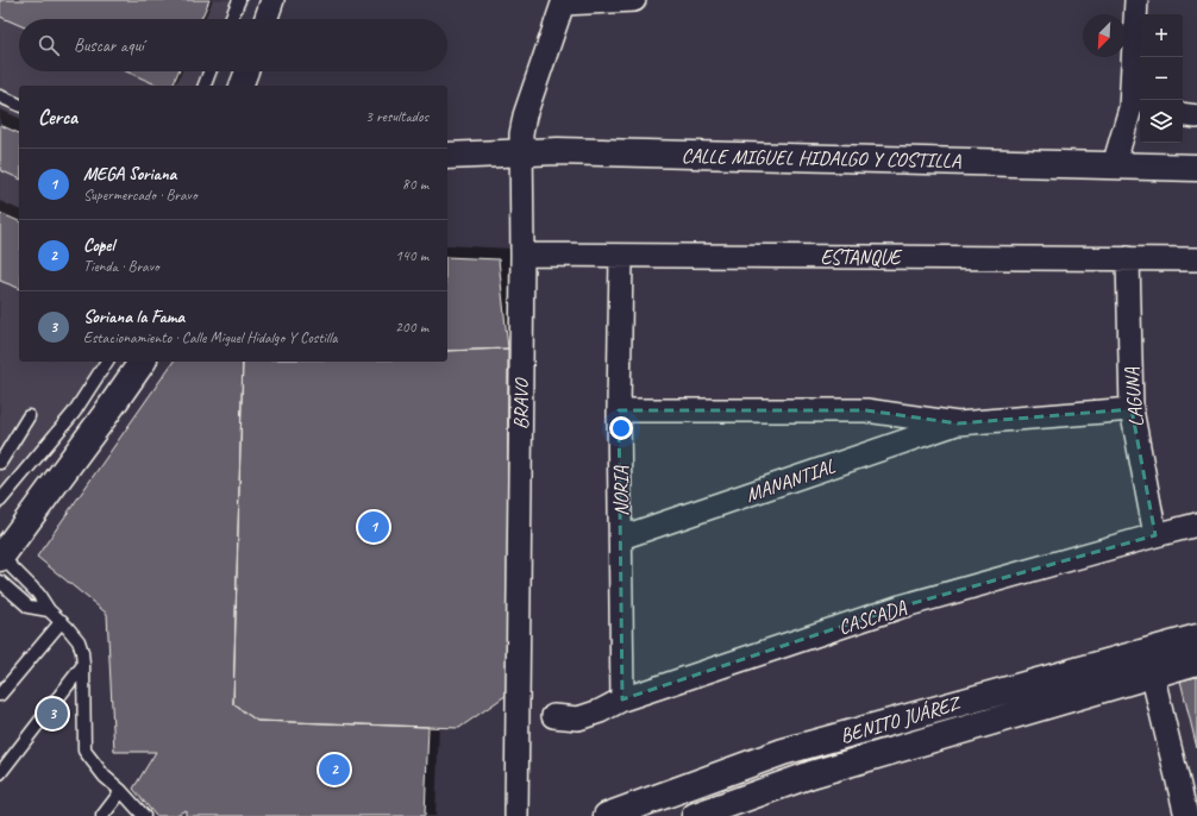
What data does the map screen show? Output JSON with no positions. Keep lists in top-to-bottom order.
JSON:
{
  "streets": {
    "street": [
      "CALLE MIGUEL HIDALGO Y COSTILLA",
      "ESTANQUE",
      "LAGUNA",
      "BRAVO",
      "MANANTIAL",
      "NORIA",
      "CASCADA",
      "BENITO JUÁREZ"
    ]
  },
  "crossings": [
    ["CALLE MIGUEL HIDALGO Y COSTILLA", "BRAVO"],
    ["ESTANQUE", "LAGUNA"],
    ["ESTANQUE", "BRAVO"],
    ["ESTANQUE", "NORIA"],
    ["LAGUNA", "MANANTIAL"],
    ["LAGUNA", "CASCADA"],
    ["MANANTIAL", "NORIA"],
    ["NORIA", "CASCADA"]
  ],
  "north": "bottom left",
  "page": {
    "map_buttons": ["+", "−"],
    "search": "Buscar aquí",
    "heading": ["Cerca", "3 resultados"],
    "list": [
      {
        "mark": "1",
        "name": "MEGA Soriana",
        "note": "Supermercado · Bravo",
        "value": "80 m"
      },
      {
        "mark": "2",
        "name": "Copel",
        "note": "Tienda · Bravo",
        "value": "140 m"
      },
      {
        "mark": "3",
        "name": "Soriana la Fama",
        "note": "Estacionamiento · Calle Miguel Hidalgo Y Costilla",
        "value": "200 m"
      }
    ],
    "pins": ["1", "3", "2"]
  }
}
